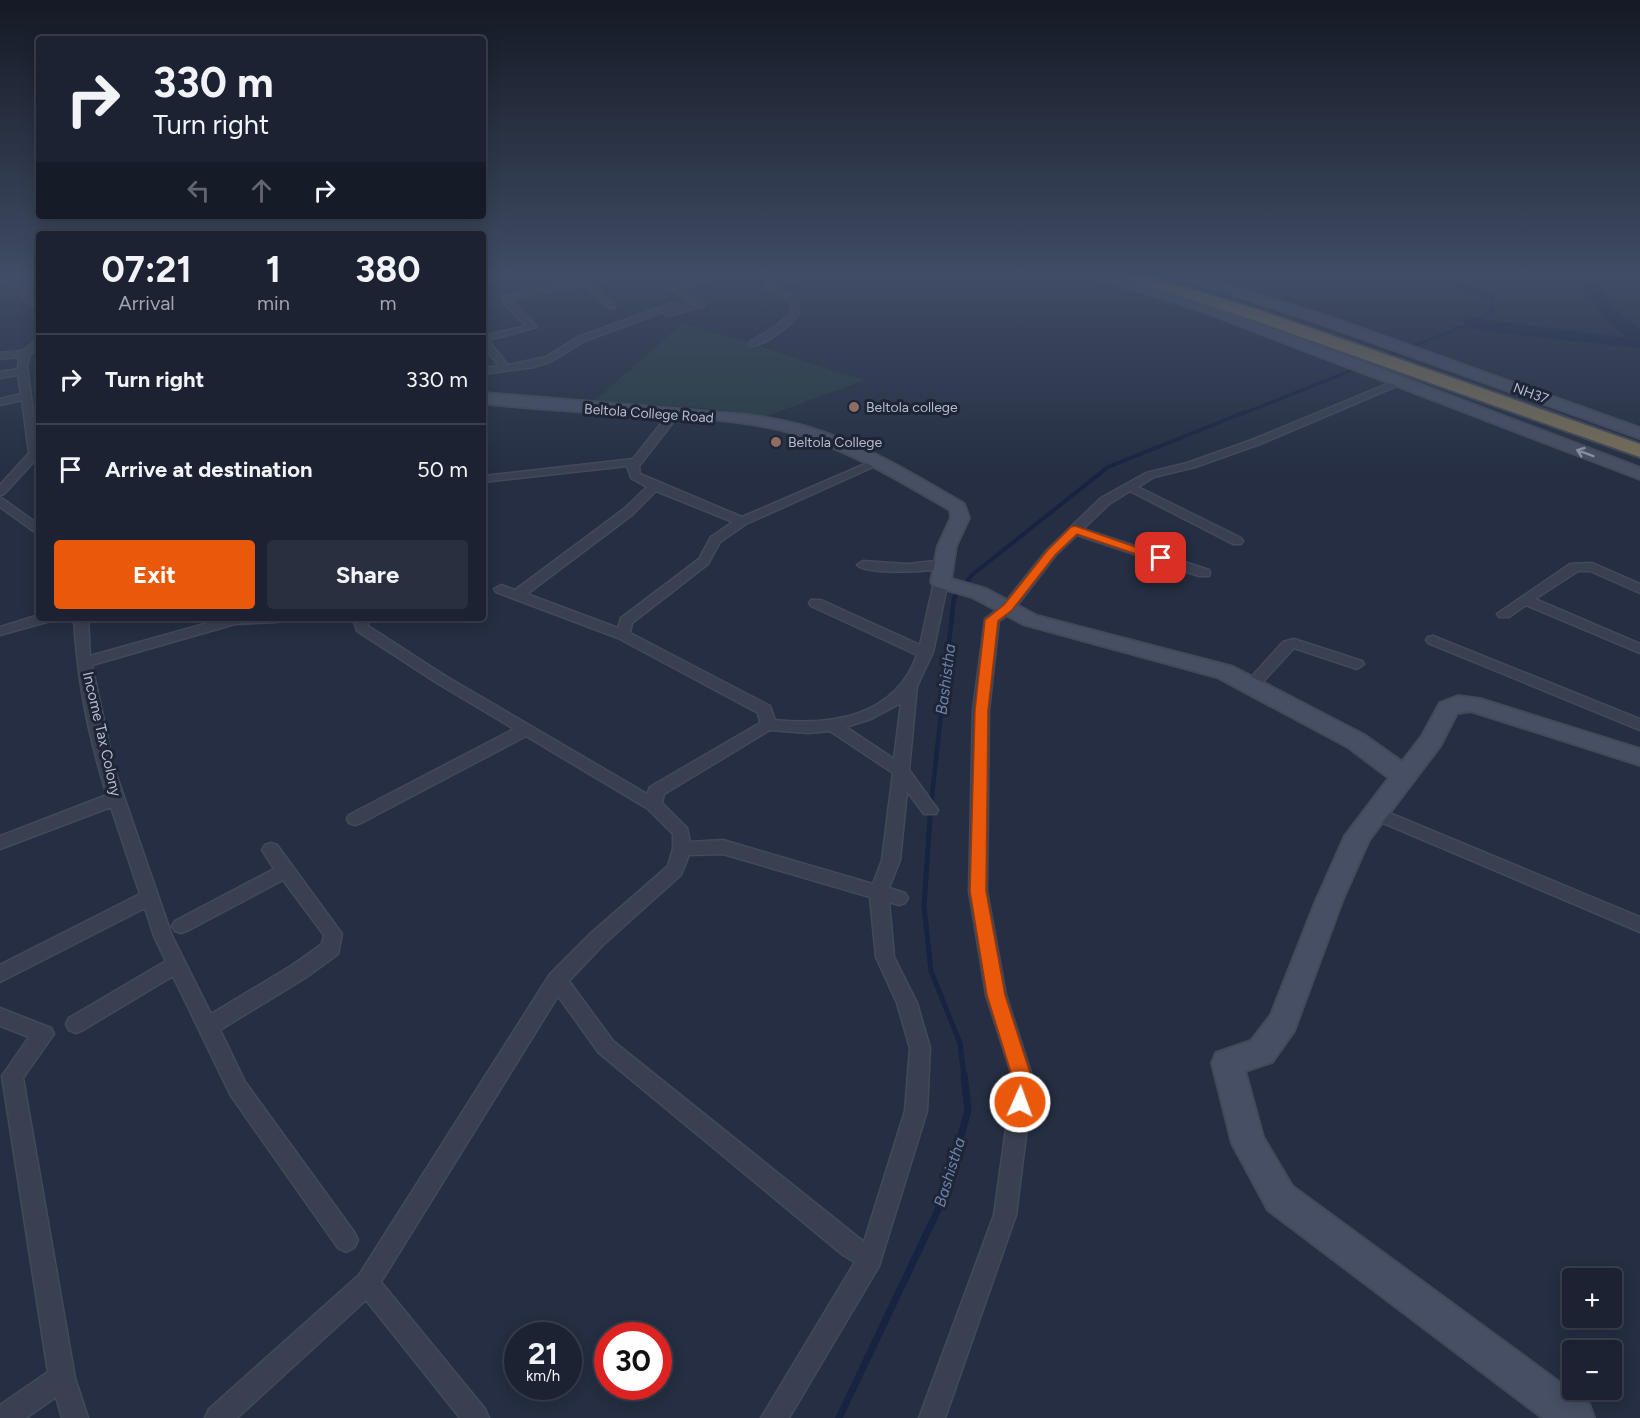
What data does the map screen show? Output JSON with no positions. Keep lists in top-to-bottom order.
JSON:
{
  "streets": {
    "street": ["NH37", "Beltola College Road", "Income Tax Colony"]
  },
  "water": ["Bashistha"],
  "places": ["Beltola college", "Beltola College"],
  "page": {
    "turn": ["330 m", "Turn right"],
    "eta": [
      "07:21",
      "Arrival",
      "1",
      "min",
      "380",
      "m"
    ],
    "list": [
      {
        "name": "Turn right",
        "value": "330 m"
      },
      {
        "name": "Arrive at destination",
        "value": "50 m"
      }
    ],
    "buttons": ["Exit", "Share"],
    "map_buttons": ["+", "−"],
    "speed": "21 km/h",
    "limit": "30"
  }
}
